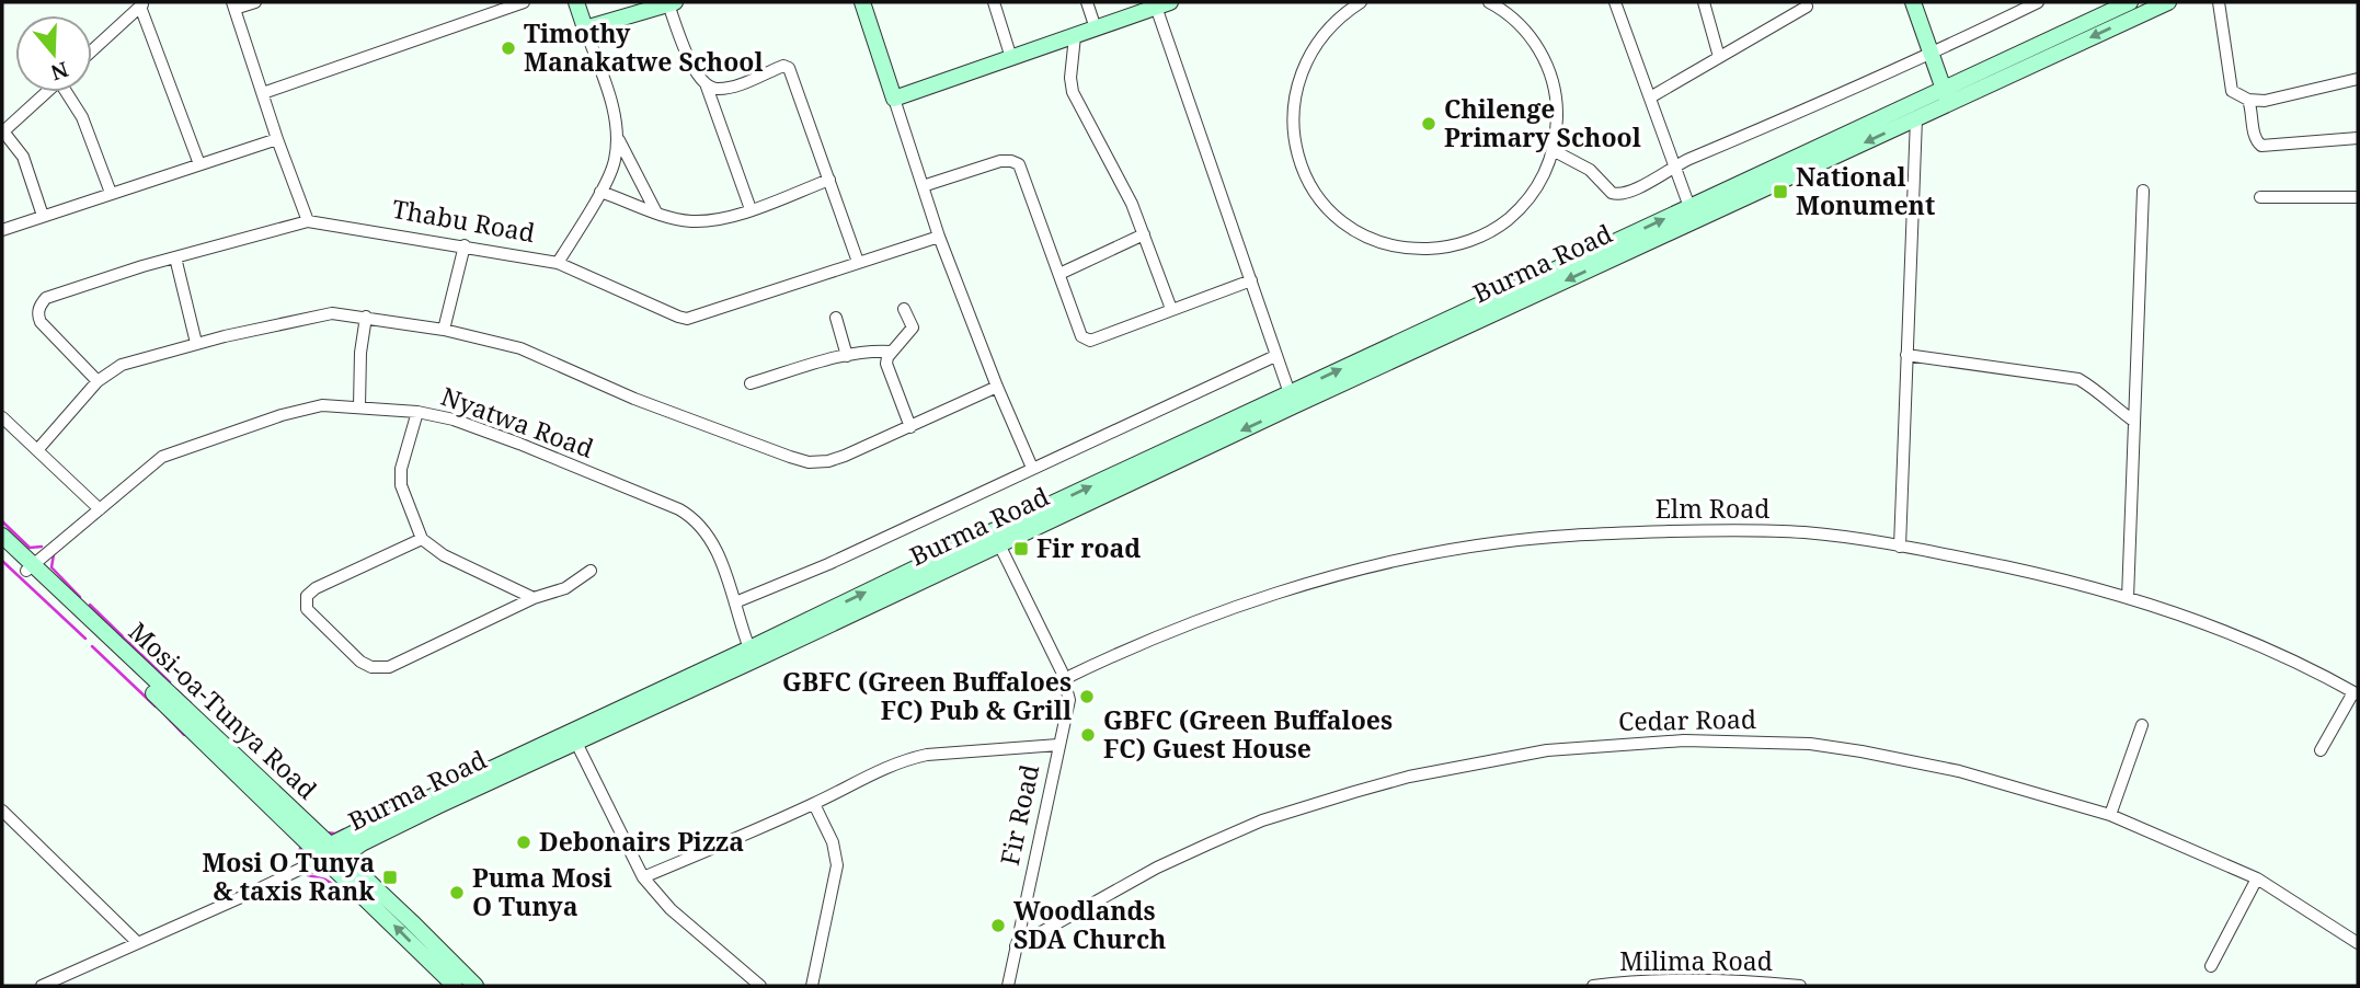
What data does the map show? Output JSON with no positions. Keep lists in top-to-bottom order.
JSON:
{
  "streets": {
    "main road": ["Thabu Road", "Burma Road", "Mosi-oa-Tunya Road"],
    "street": [
      "Nyatwa Road",
      "Elm Road",
      "Cedar Road",
      "Fir Road",
      "Milima Road"
    ]
  },
  "crossings": [
    ["Burma Road", "Nyatwa Road"],
    ["Burma Road", "Mosi-oa-Tunya Road"],
    ["Burma Road", "Fir Road"],
    ["Nyatwa Road", "Mosi-oa-Tunya Road"],
    ["Elm Road", "Fir Road"],
    ["Cedar Road", "Fir Road"]
  ],
  "places": {
    "other": [
      "Timothy Manakatwe School",
      "Chilenge Primary School",
      "GBFC (Green Buffaloes FC) Pub & Grill",
      "GBFC (Green Buffaloes FC) Guest House",
      "Debonairs Pizza",
      "Puma Mosi O Tunya",
      "Woodlands SDA Church"
    ],
    "transit": ["National Monument", "Fir road", "Mosi O Tunya & taxis Rank"]
  },
  "north": "bottom"
}
